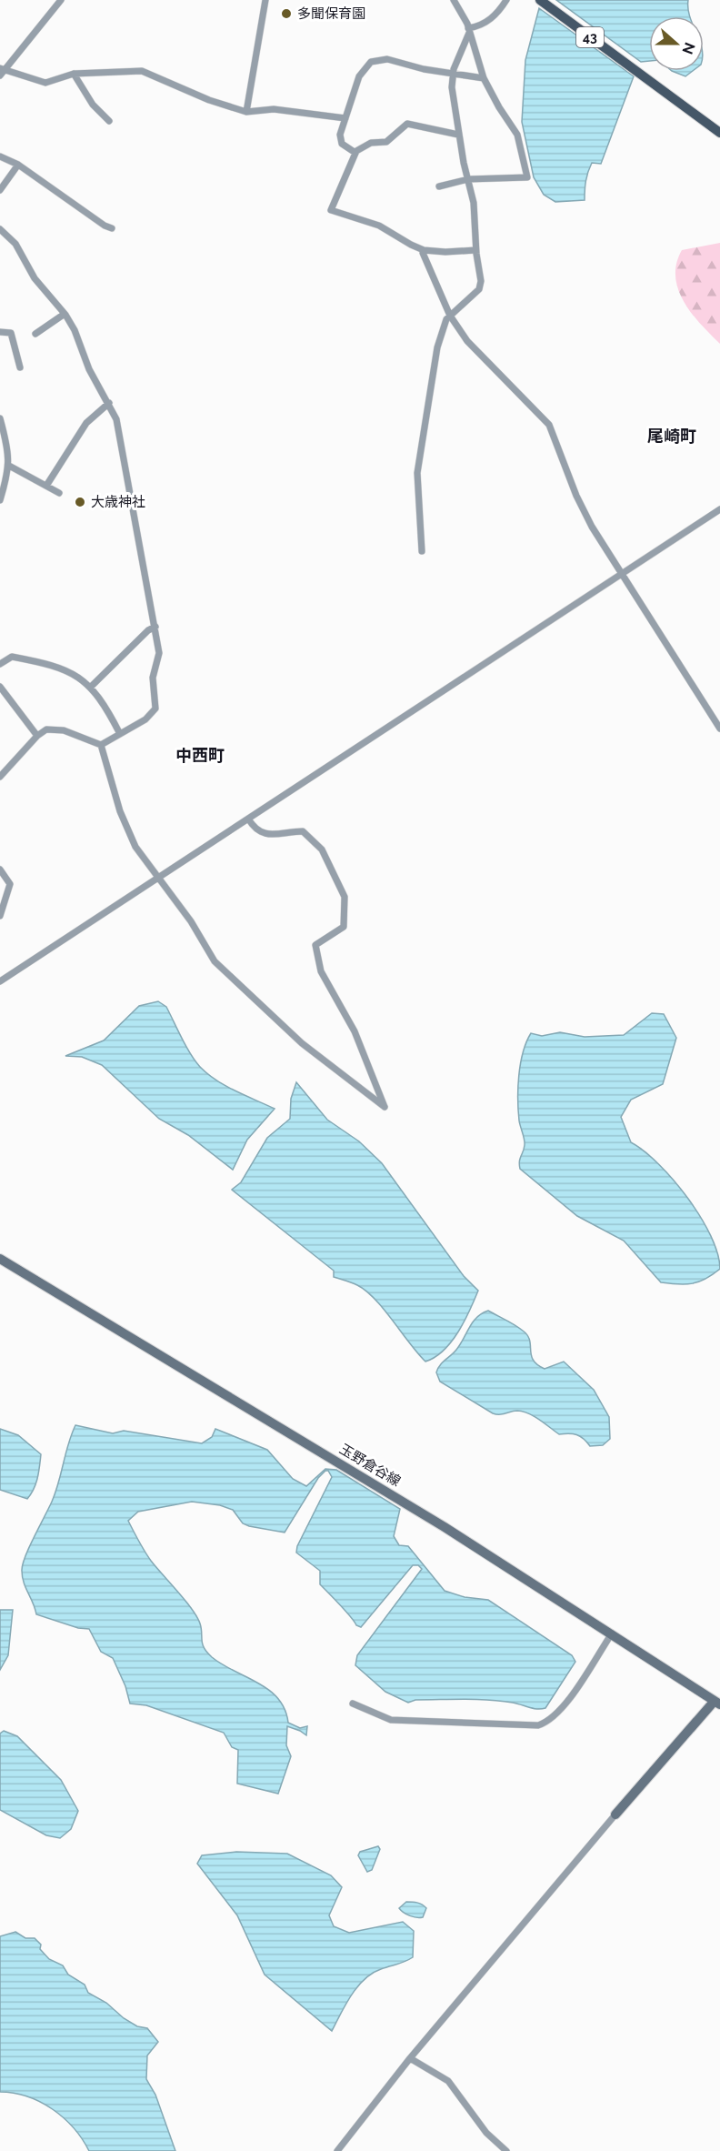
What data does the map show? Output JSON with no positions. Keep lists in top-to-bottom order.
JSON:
{
  "streets": {
    "main road": ["43", "玉野倉谷線"]
  },
  "districts": ["尾崎町", "中西町"],
  "places": ["多聞保育園", "大歳神社"],
  "north": "right"
}
